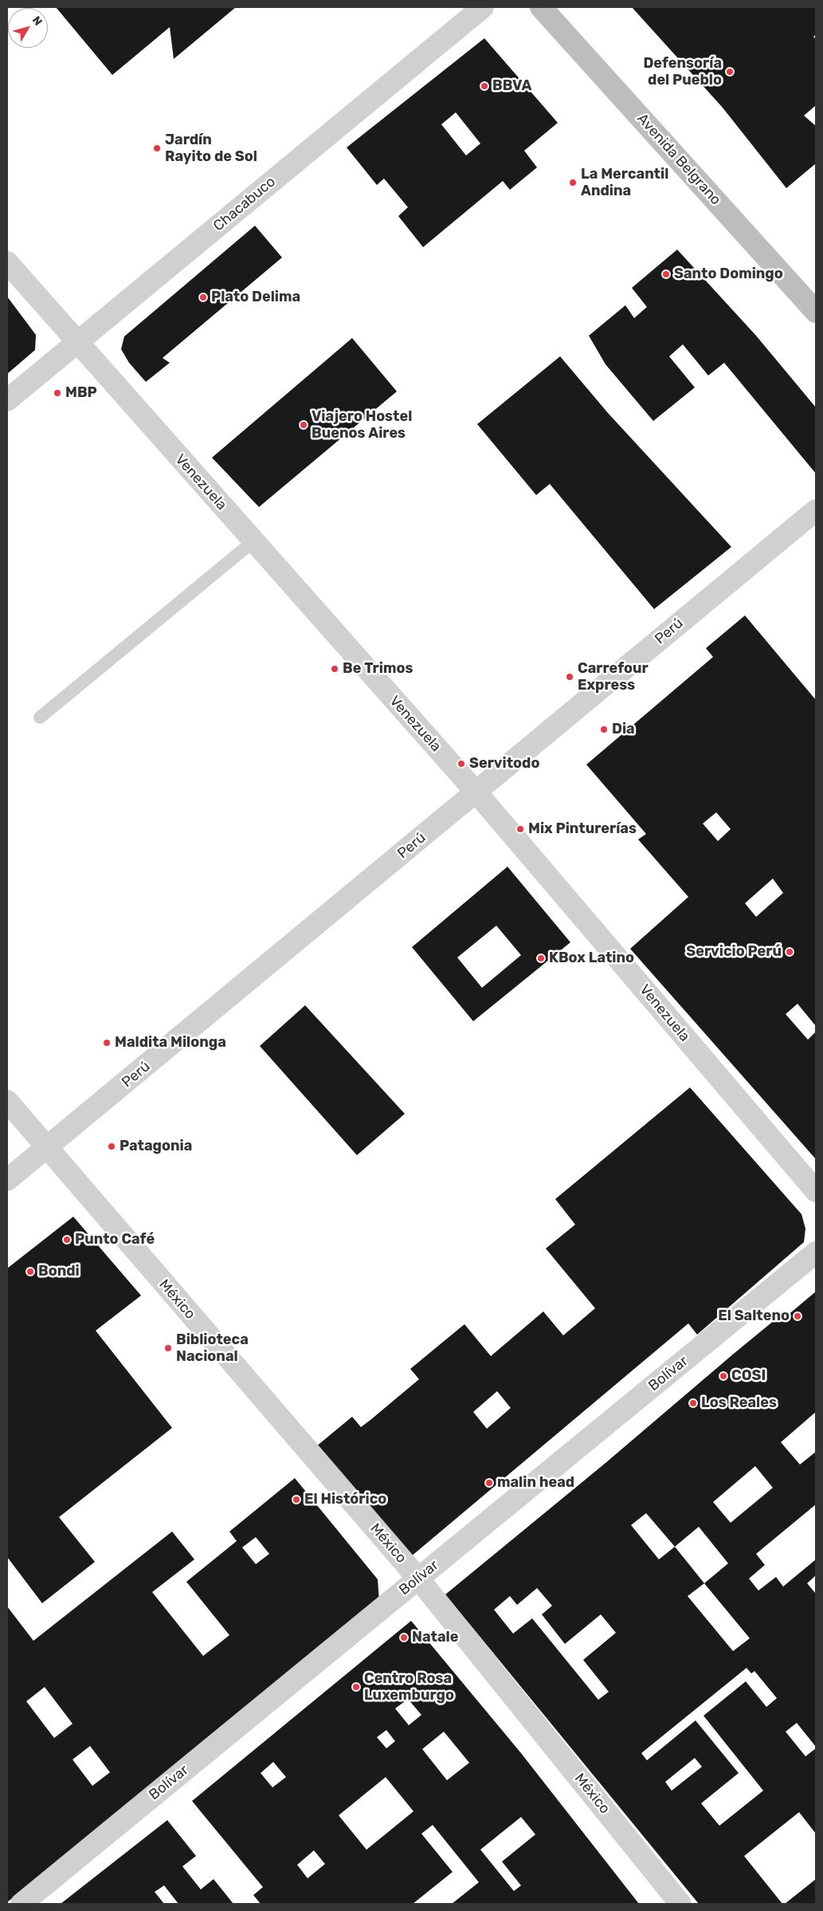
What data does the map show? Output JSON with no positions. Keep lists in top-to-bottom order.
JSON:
{
  "streets": {
    "main road": ["Avenida Belgrano"],
    "street": [
      "Chacabuco",
      "Venezuela",
      "Perú",
      "México",
      "Bolívar"
    ]
  },
  "crossings": [
    ["Chacabuco", "Venezuela"],
    ["Venezuela", "Perú"],
    ["Perú", "México"],
    ["México", "Bolívar"]
  ],
  "places": [
    "Defensoría del Pueblo",
    "BBVA",
    "Jardín Rayito de Sol",
    "La Mercantil Andina",
    "Santo Domingo",
    "Plato Delima",
    "MBP",
    "Viajero Hostel Buenos Aires",
    "Be Trimos",
    "Carrefour Express",
    "Dia",
    "Servitodo",
    "Mix Pinturerías",
    "Servicio Perú",
    "KBox Latino",
    "Maldita Milonga",
    "Patagonia",
    "Punto Café",
    "Bondi",
    "El Salteno",
    "Biblioteca Nacional",
    "COSI",
    "Los Reales",
    "malin head",
    "El Histórico",
    "Natale",
    "Centro Rosa Luxemburgo"
  ],
  "north": "top right"
}
